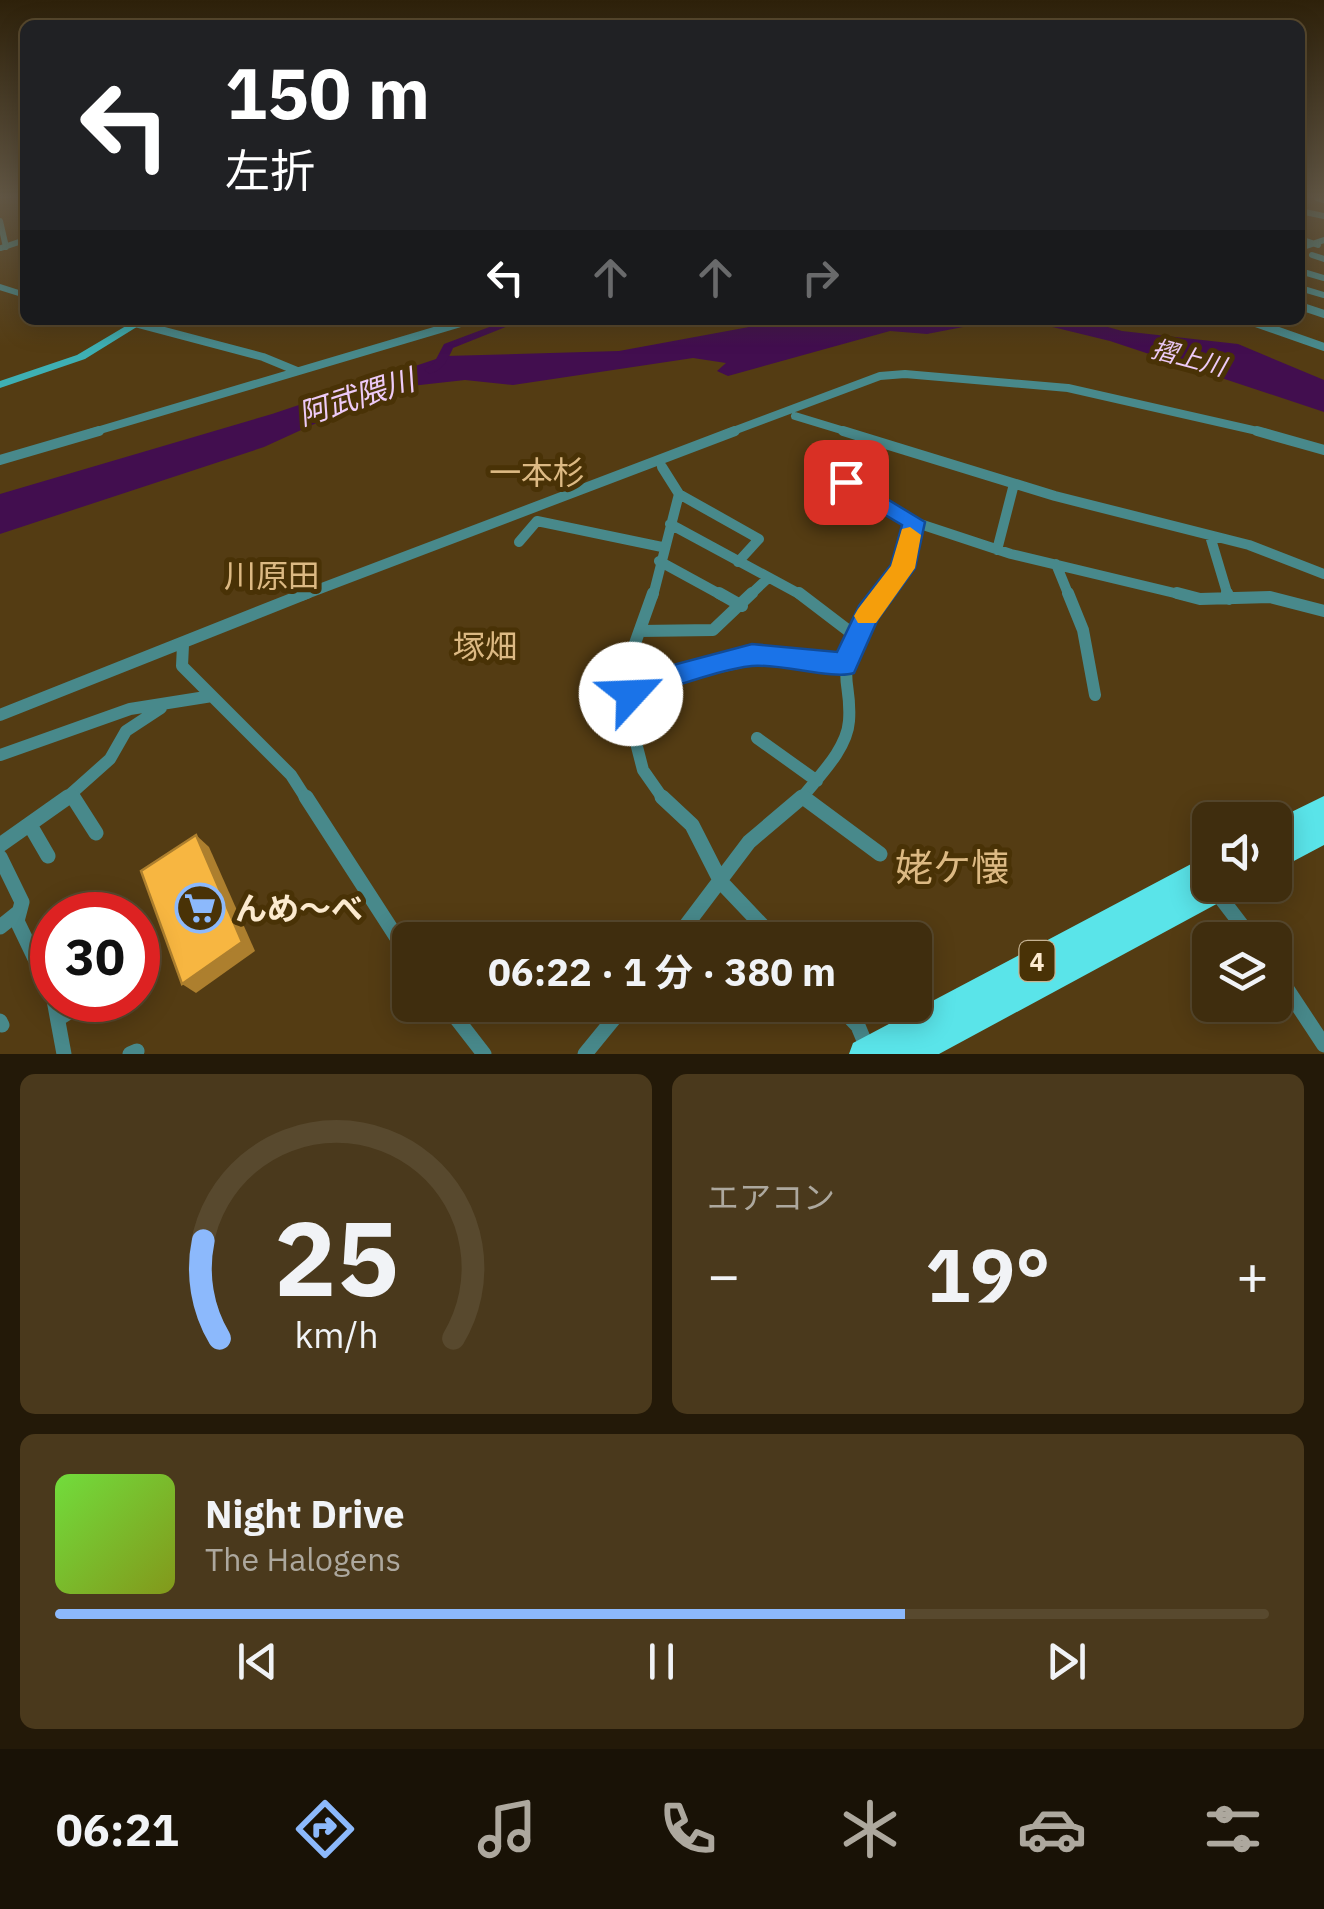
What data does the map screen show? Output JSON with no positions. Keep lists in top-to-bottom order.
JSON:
{
  "streets": {
    "highway": ["4"]
  },
  "districts": [
    "一本杉",
    "川原田",
    "塚畑",
    "姥ケ懐"
  ],
  "water": ["摺上川", "阿武隈川"],
  "places": {
    "supermarket": ["んめ～べ"]
  },
  "page": {
    "turn": ["150 m", "左折"],
    "limit": "30",
    "trip": "06:22 · 1 分 · 380 m",
    "tile": "エアコン",
    "heat": ["−", "19°", "+"],
    "song": ["Night Drive", "The Halogens"],
    "tabs": "06:21",
    "gauge": ["25", "km/h"]
  }
}
